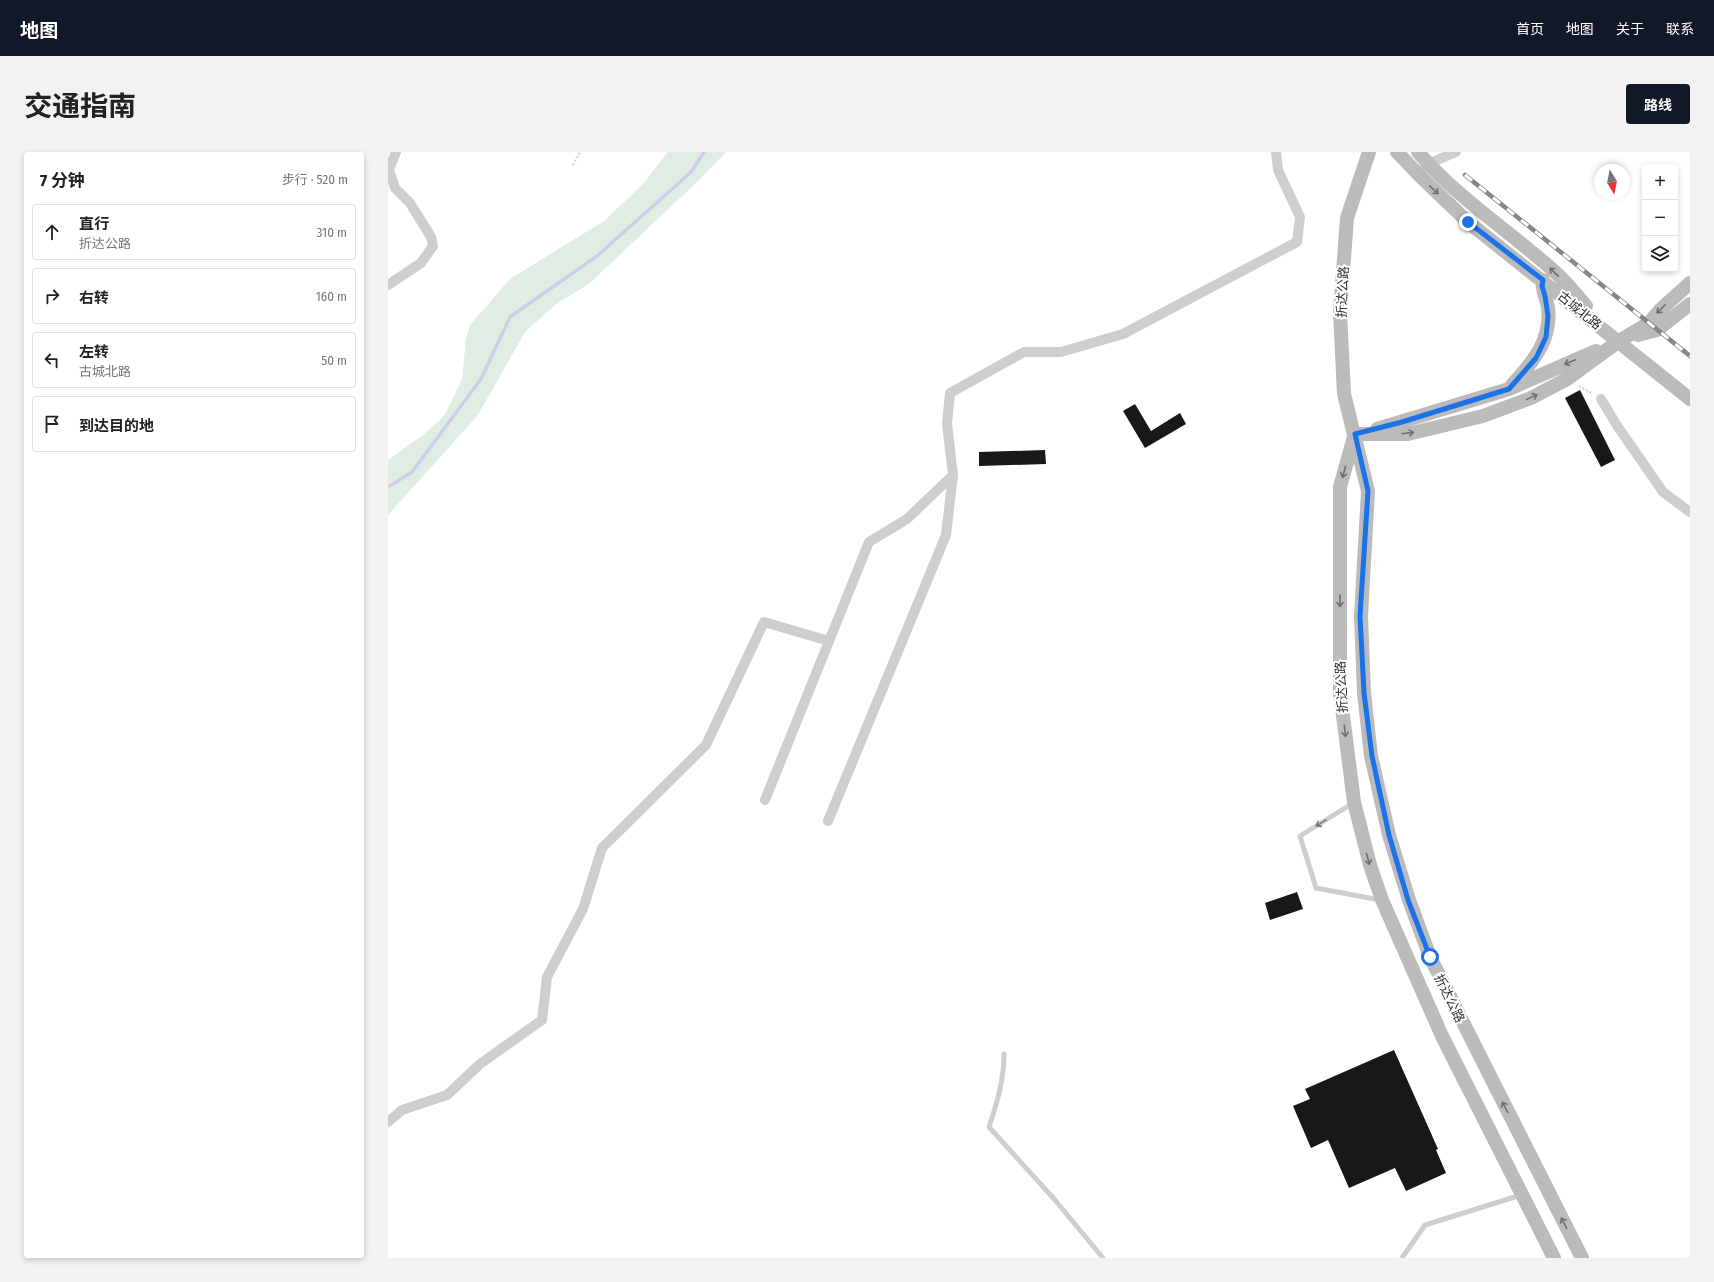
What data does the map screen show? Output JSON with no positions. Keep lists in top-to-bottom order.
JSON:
{
  "streets": {
    "main road": ["折达公路", "古城北路"]
  },
  "north": "bottom",
  "page": {
    "header": "地图",
    "nav": [
      "首页",
      "地图",
      "关于",
      "联系"
    ],
    "title": "交通指南",
    "buttons": "路线",
    "heading": ["7 分钟", "步行 · 520 m"],
    "map_buttons": ["+", "−"],
    "list": [
      ["直行", "折达公路", "310 m"],
      ["右转", "160 m"],
      ["左转", "古城北路", "50 m"],
      "到达目的地"
    ]
  }
}
